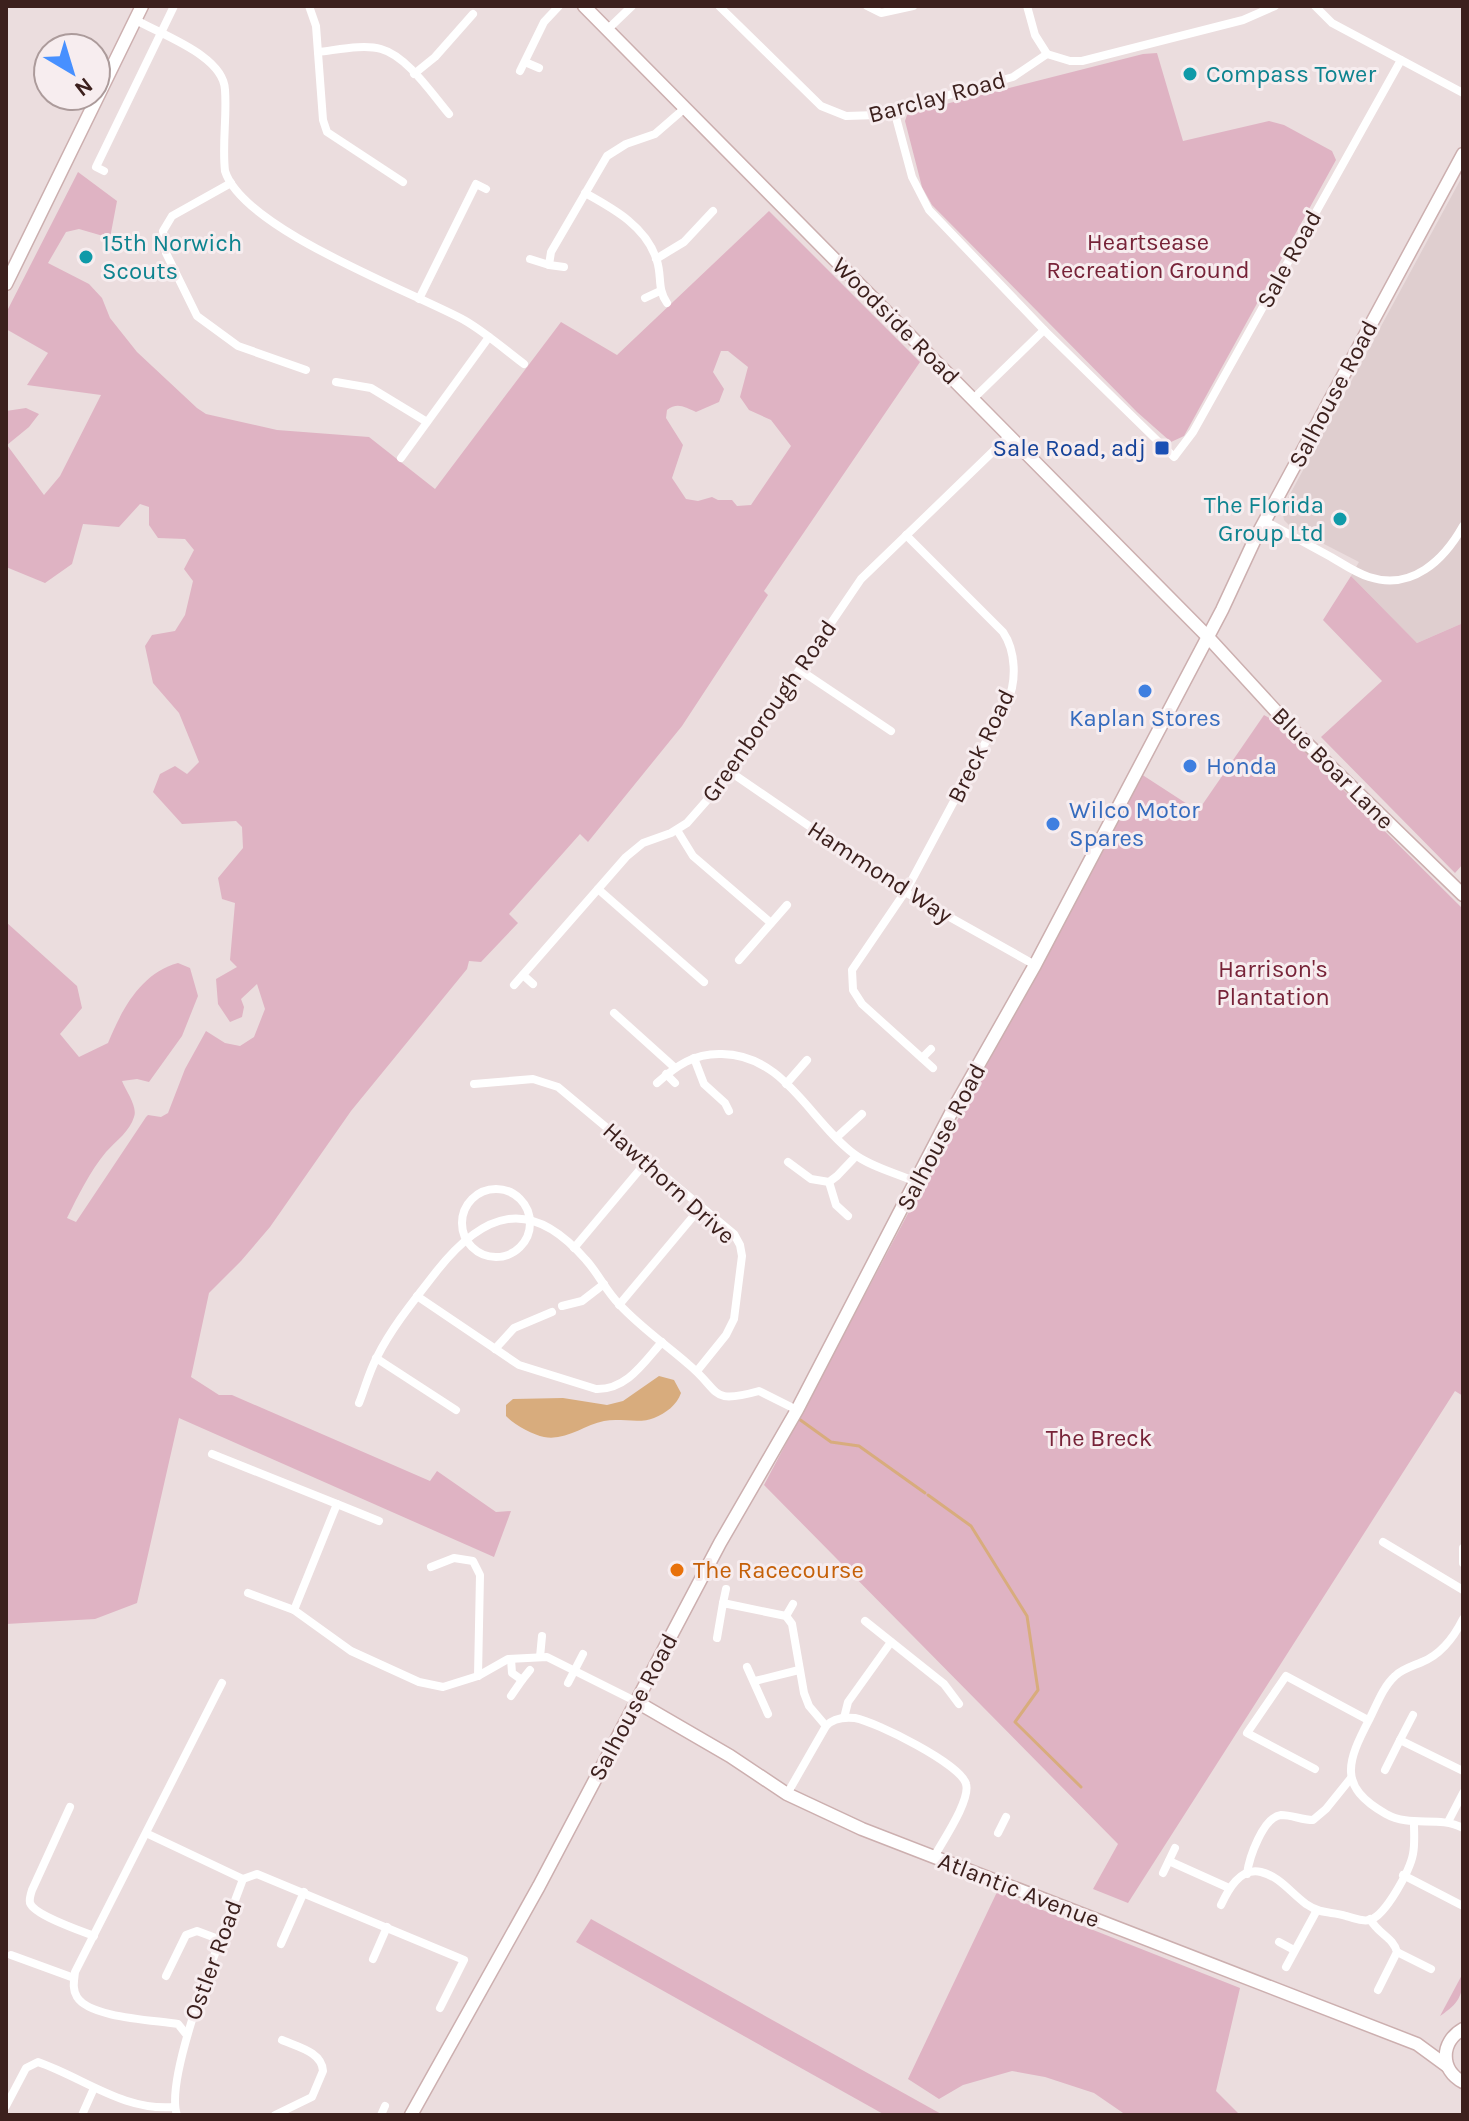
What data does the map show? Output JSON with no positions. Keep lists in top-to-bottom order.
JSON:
{
  "streets": {
    "street": [
      "Barclay Road",
      "Sale Road",
      "Woodside Road",
      "Salhouse Road",
      "Greenborough Road",
      "Breck Road",
      "Blue Boar Lane",
      "Hammond Way",
      "Hawthorn Drive",
      "Atlantic Avenue",
      "Ostler Road"
    ]
  },
  "crossings": [
    ["Barclay Road", "Sale Road"],
    ["Woodside Road", "Salhouse Road"],
    ["Woodside Road", "Greenborough Road"],
    ["Woodside Road", "Blue Boar Lane"],
    ["Salhouse Road", "Blue Boar Lane"],
    ["Salhouse Road", "Hammond Way"],
    ["Salhouse Road", "Atlantic Avenue"],
    ["Greenborough Road", "Breck Road"],
    ["Greenborough Road", "Hammond Way"],
    ["Breck Road", "Hammond Way"]
  ],
  "parks": ["Heartsease Recreation Ground", "Harrison's Plantation", "The Breck"],
  "places": {
    "other": [
      "Compass Tower",
      "15th Norwich Scouts",
      "The Florida Group Ltd",
      "Kaplan Stores",
      "Honda",
      "Wilco Motor Spares",
      "The Racecourse"
    ],
    "transit": ["Sale Road, adj"]
  },
  "north": "bottom right"
}
